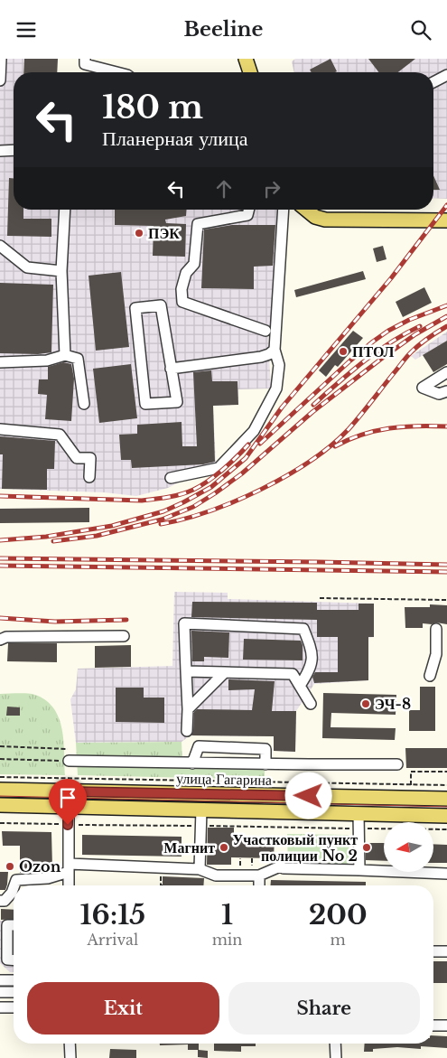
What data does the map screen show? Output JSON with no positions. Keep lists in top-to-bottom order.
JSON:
{
  "streets": {
    "main road": ["улица Гагарина"]
  },
  "places": [
    "ПЭК",
    "ПТОЛ",
    "ЭЧ-8",
    "Магнит",
    "Участковый пункт полиции No 2",
    "Ozon"
  ],
  "north": "left",
  "page": {
    "header": "Beeline",
    "turn": ["180 m", "Планерная улица"],
    "eta": [
      "16:15",
      "Arrival",
      "1",
      "min",
      "200",
      "m"
    ],
    "buttons": ["Exit", "Share"]
  }
}
